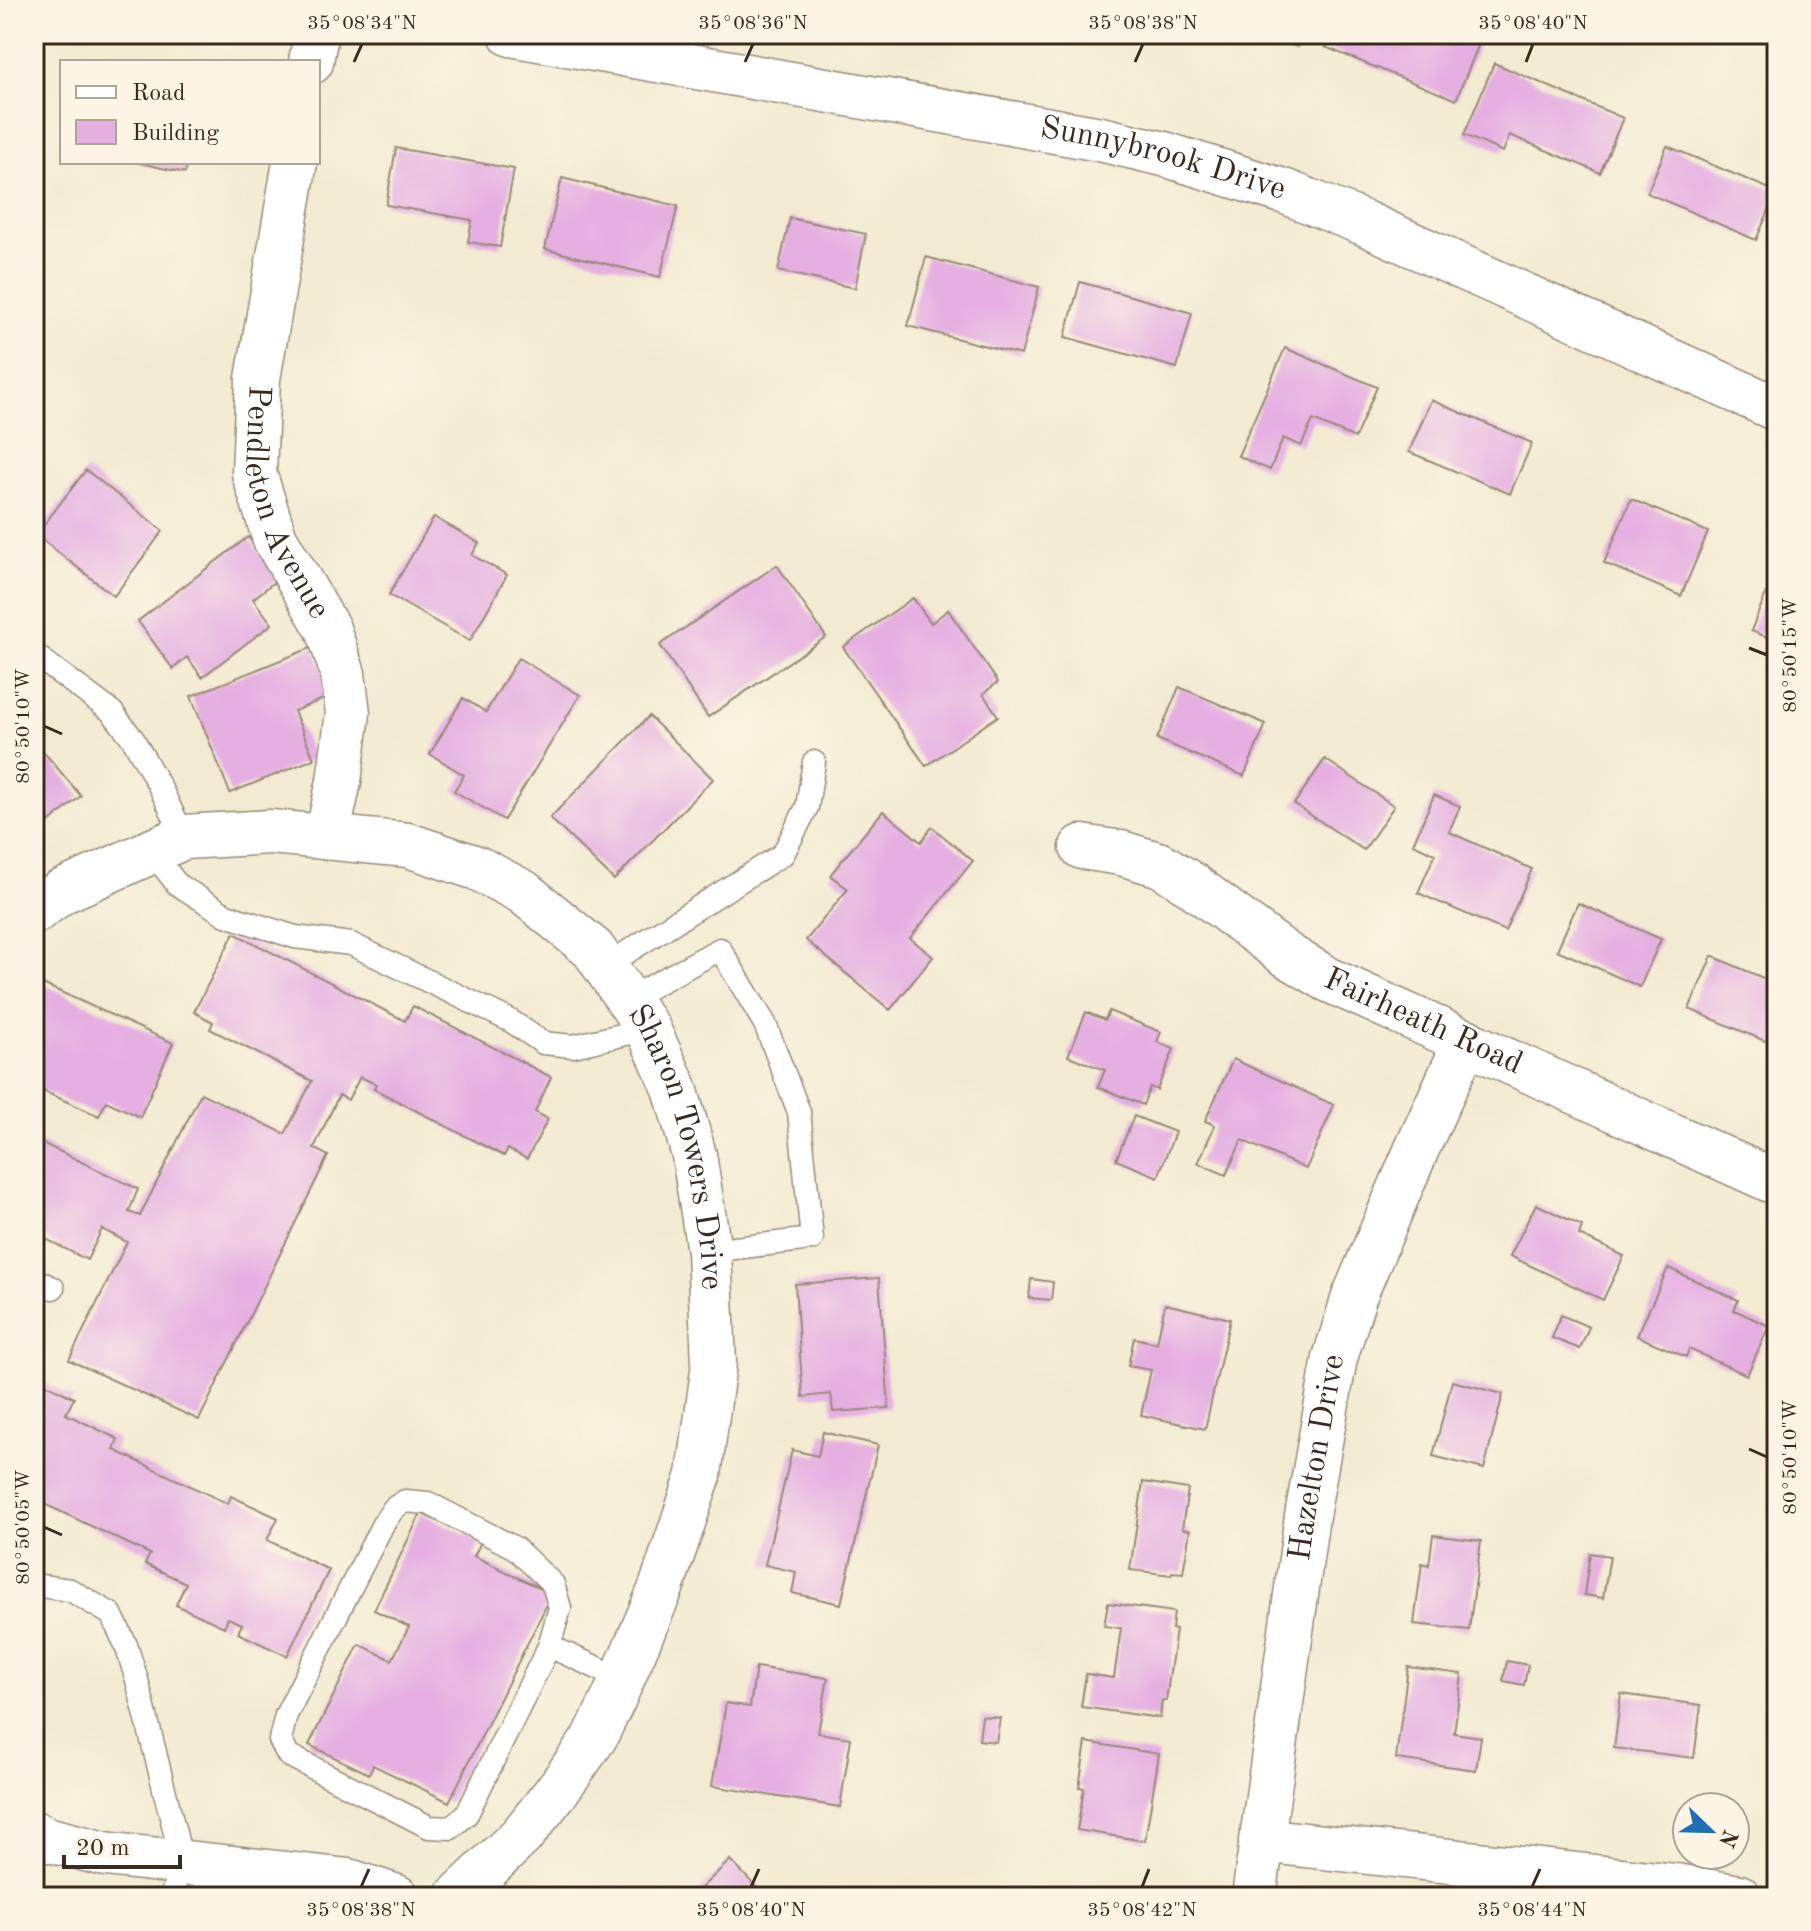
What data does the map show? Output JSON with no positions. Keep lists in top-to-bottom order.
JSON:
{
  "streets": {
    "street": [
      "Sunnybrook Drive",
      "Pendleton Avenue",
      "Fairheath Road",
      "Sharon Towers Drive",
      "Hazelton Drive"
    ]
  },
  "crossings": [
    ["Pendleton Avenue", "Sharon Towers Drive"],
    ["Fairheath Road", "Hazelton Drive"]
  ],
  "legend": ["Road", "Building"],
  "scale_bar": "20 m",
  "north": "bottom right",
  "coordinates": [
    "35°08'34\"N",
    "35°08'36\"N",
    "35°08'38\"N",
    "35°08'40\"N",
    "80°50'15\"W",
    "80°50'10\"W",
    "80°50'05\"W",
    "35°08'42\"N",
    "35°08'44\"N"
  ]
}
